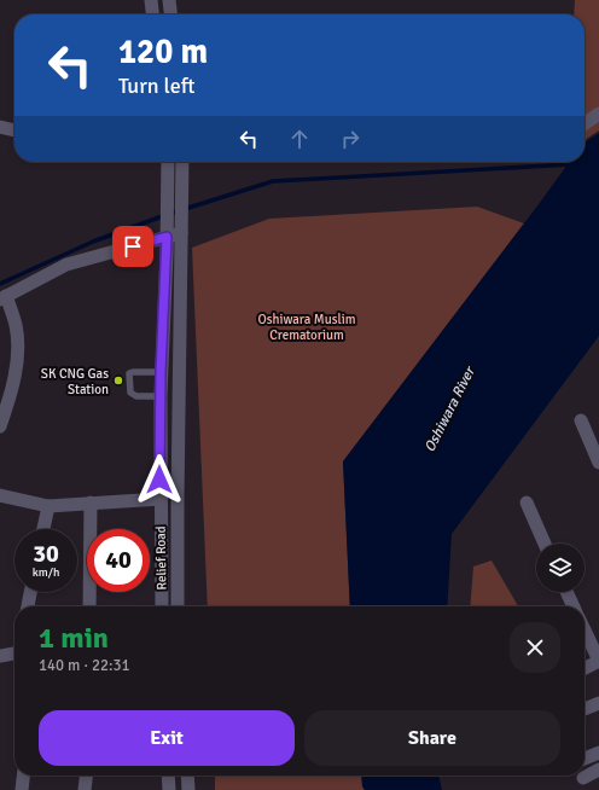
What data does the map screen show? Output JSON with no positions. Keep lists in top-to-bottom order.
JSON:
{
  "streets": {
    "street": ["Relief Road"]
  },
  "water": ["Oshiwara River"],
  "parks": ["Oshiwara Muslim Crematorium"],
  "places": ["SK CNG Gas Station"],
  "page": {
    "turn": ["120 m", "Turn left"],
    "speed": "30 km/h",
    "limit": "40",
    "heading": ["1 min", "140 m · 22:31"],
    "buttons": ["Exit", "Share"]
  }
}
